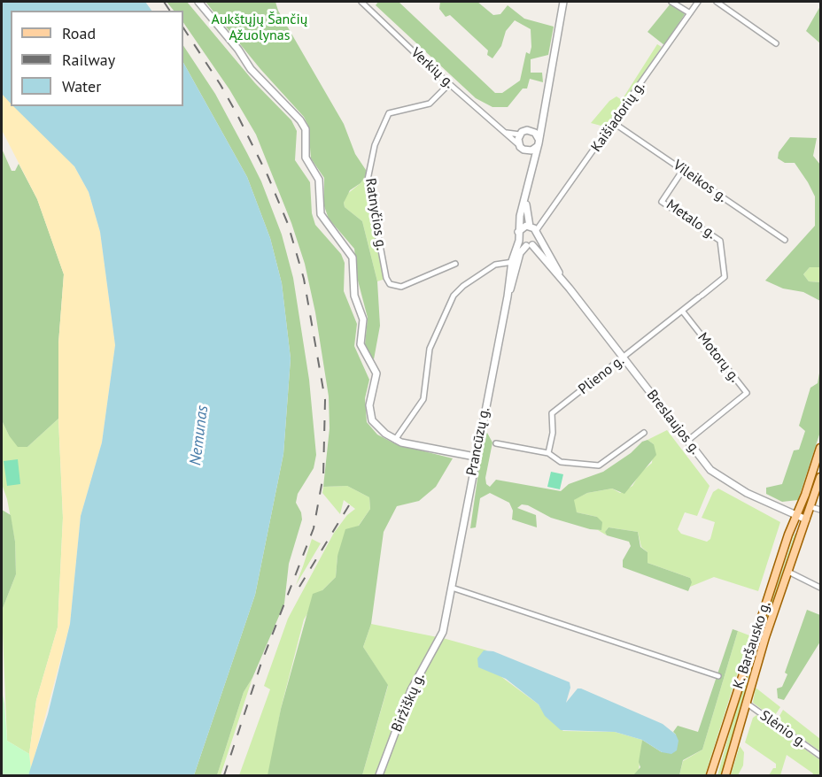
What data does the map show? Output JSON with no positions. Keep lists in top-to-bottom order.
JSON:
{
  "streets": {
    "main road": ["K. Baršausko g."],
    "street": [
      "Verkių g.",
      "Kaišiadorių g.",
      "Vileikos g.",
      "Ratnyčios g.",
      "Metalo g.",
      "Motorų g.",
      "Plieno g.",
      "Breslaujos g.",
      "Prancūzų g.",
      "Biržiškų g.",
      "Slėnio g."
    ]
  },
  "crossings": [
    ["Verkių g.", "Ratnyčios g."],
    ["Kaišiadorių g.", "Vileikos g."],
    ["Kaišiadorių g.", "Breslaujos g."],
    ["Kaišiadorių g.", "Prancūzų g."],
    ["Vileikos g.", "Metalo g."],
    ["Metalo g.", "Motorų g."],
    ["Metalo g.", "Plieno g."],
    ["Motorų g.", "Plieno g."],
    ["Motorų g.", "Breslaujos g."],
    ["Plieno g.", "Breslaujos g."],
    ["Breslaujos g.", "Prancūzų g."],
    ["Breslaujos g.", "K. Baršausko g."],
    ["Prancūzų g.", "Biržiškų g."],
    ["K. Baršausko g.", "Slėnio g."]
  ],
  "water": ["Nemunas"],
  "parks": ["Aukštųjų Šančių Ąžuolynas"],
  "legend": ["Road", "Railway", "Water"]
}
